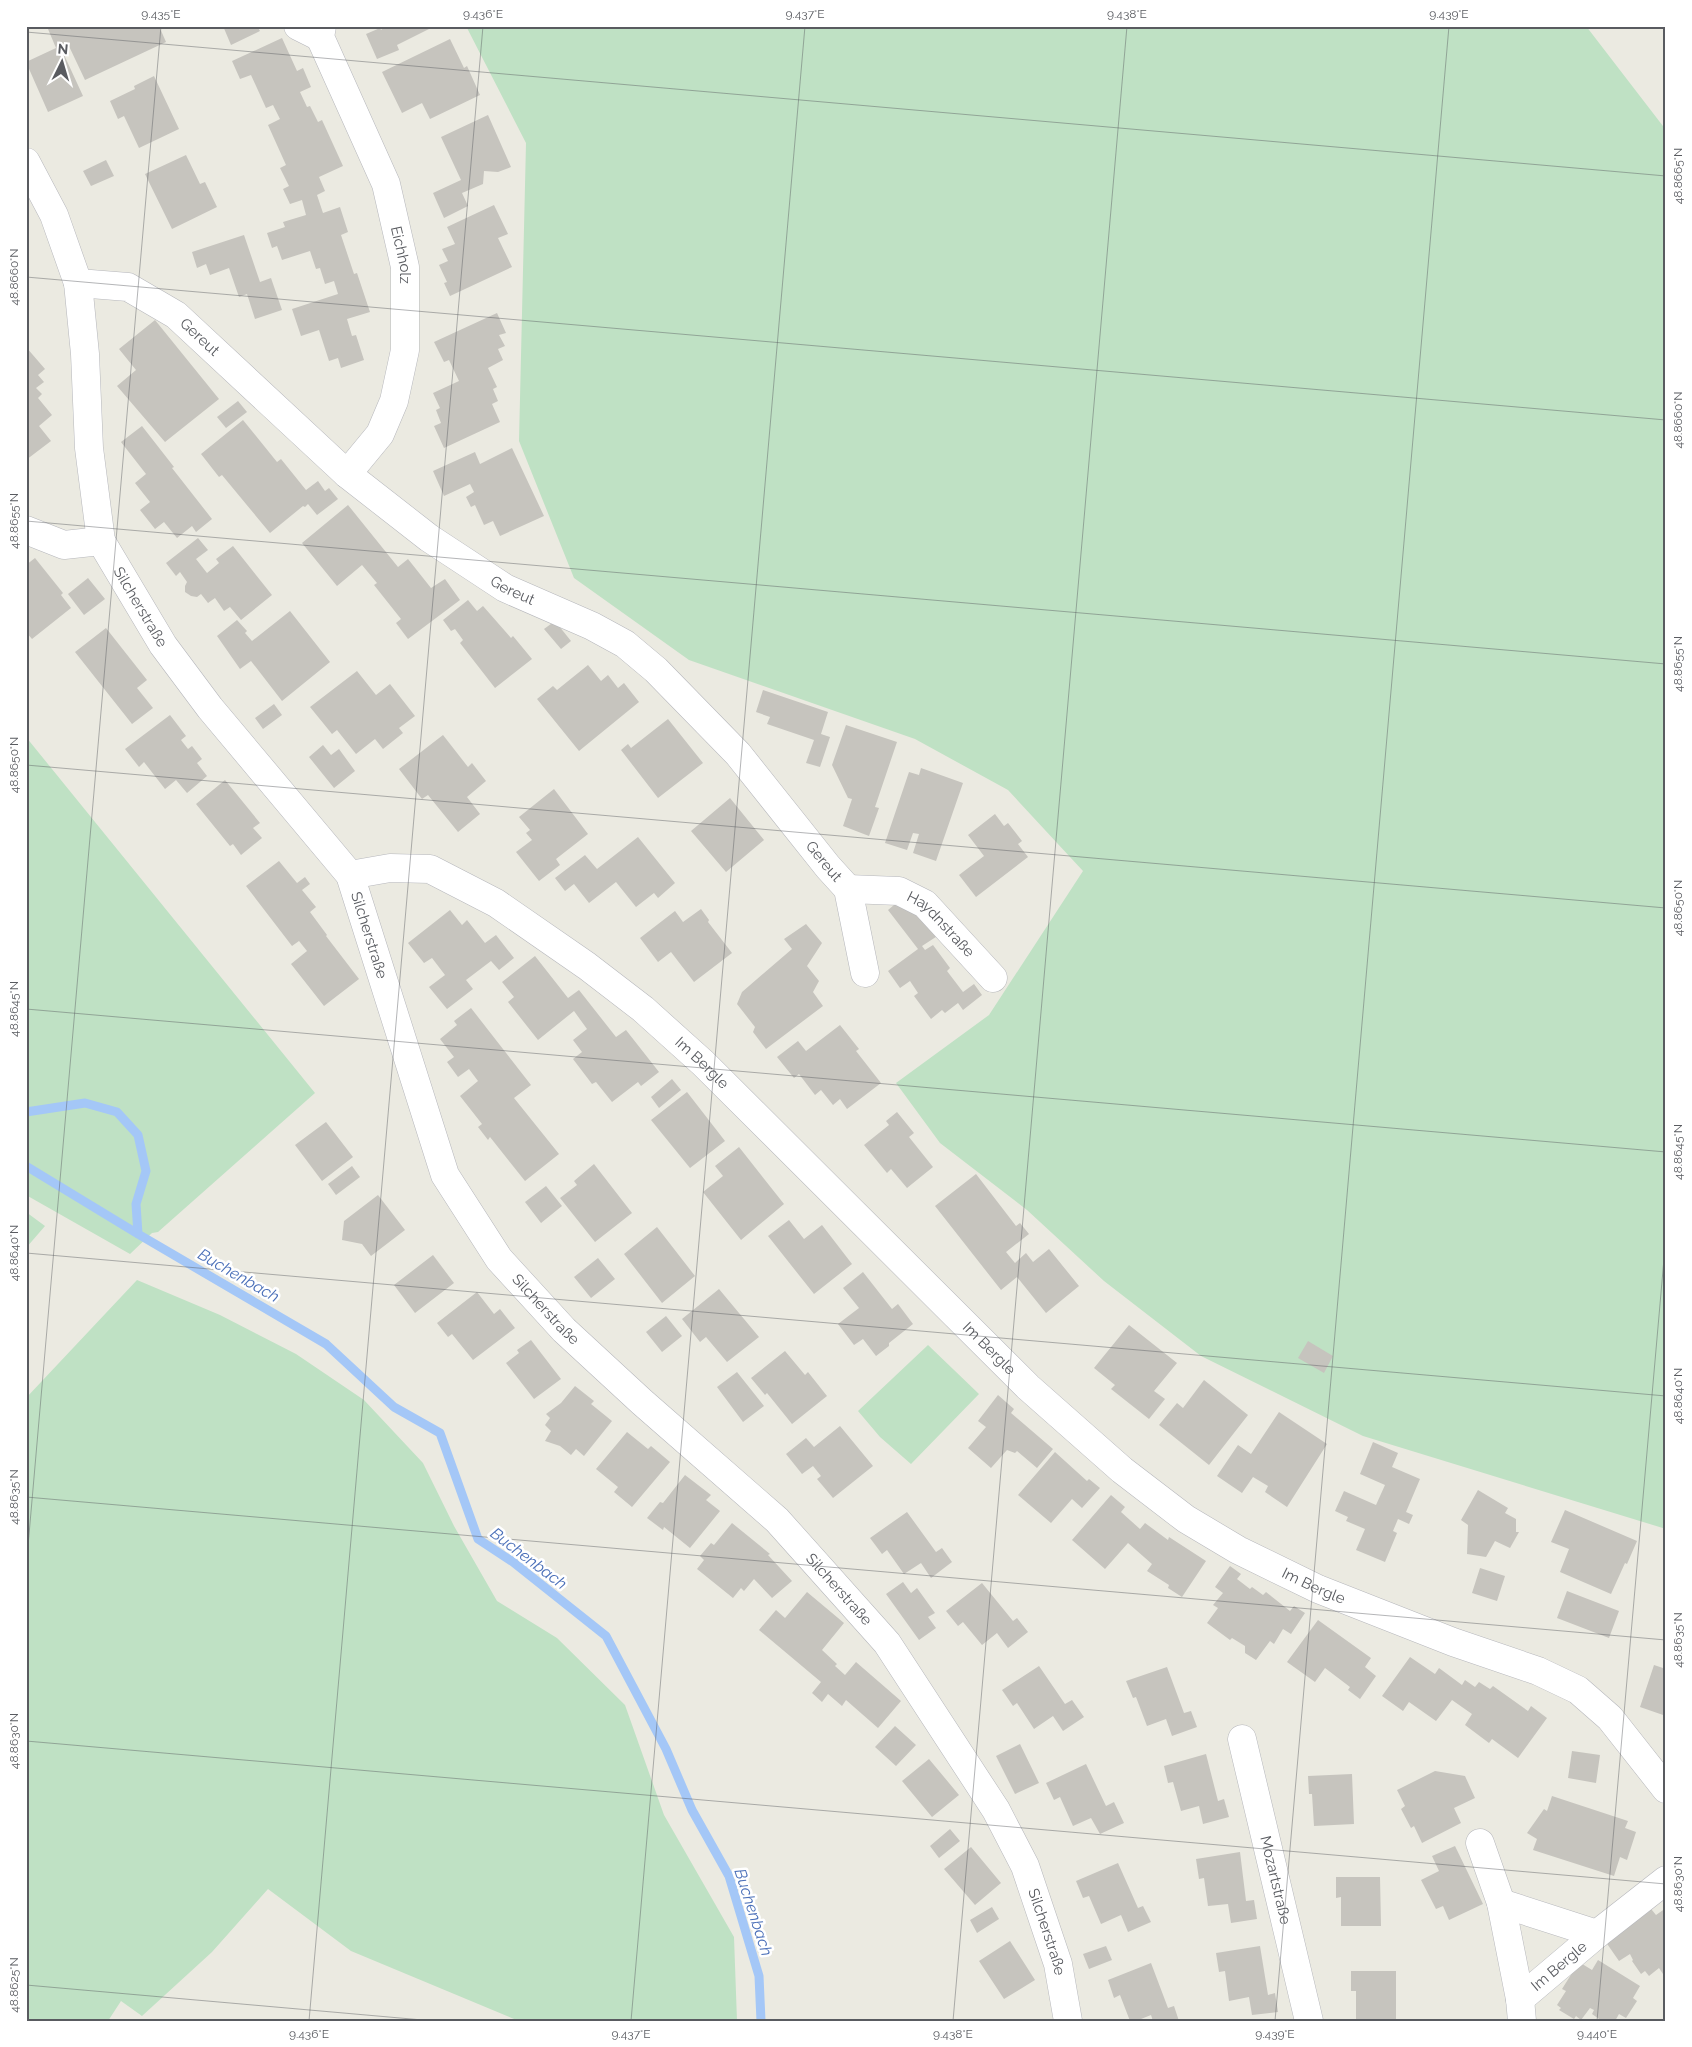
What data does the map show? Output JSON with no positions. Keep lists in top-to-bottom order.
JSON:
{
  "streets": {
    "street": [
      "Eichholz",
      "Gereut",
      "Silcherstraße",
      "Haydnstraße",
      "Im Bergle",
      "Mozartstraße"
    ]
  },
  "crossings": [
    ["Eichholz", "Gereut"],
    ["Gereut", "Silcherstraße"],
    ["Gereut", "Haydnstraße"],
    ["Silcherstraße", "Im Bergle"]
  ],
  "water": ["Buchenbach"],
  "north": "top",
  "coordinates": [
    "9.435°E",
    "9.436°E",
    "9.437°E",
    "9.438°E",
    "9.439°E",
    "48.8665°N",
    "48.8660°N",
    "48.8655°N",
    "48.8650°N",
    "48.8645°N",
    "48.8640°N",
    "48.8635°N",
    "48.8630°N",
    "48.8625°N",
    "9.440°E"
  ]
}
